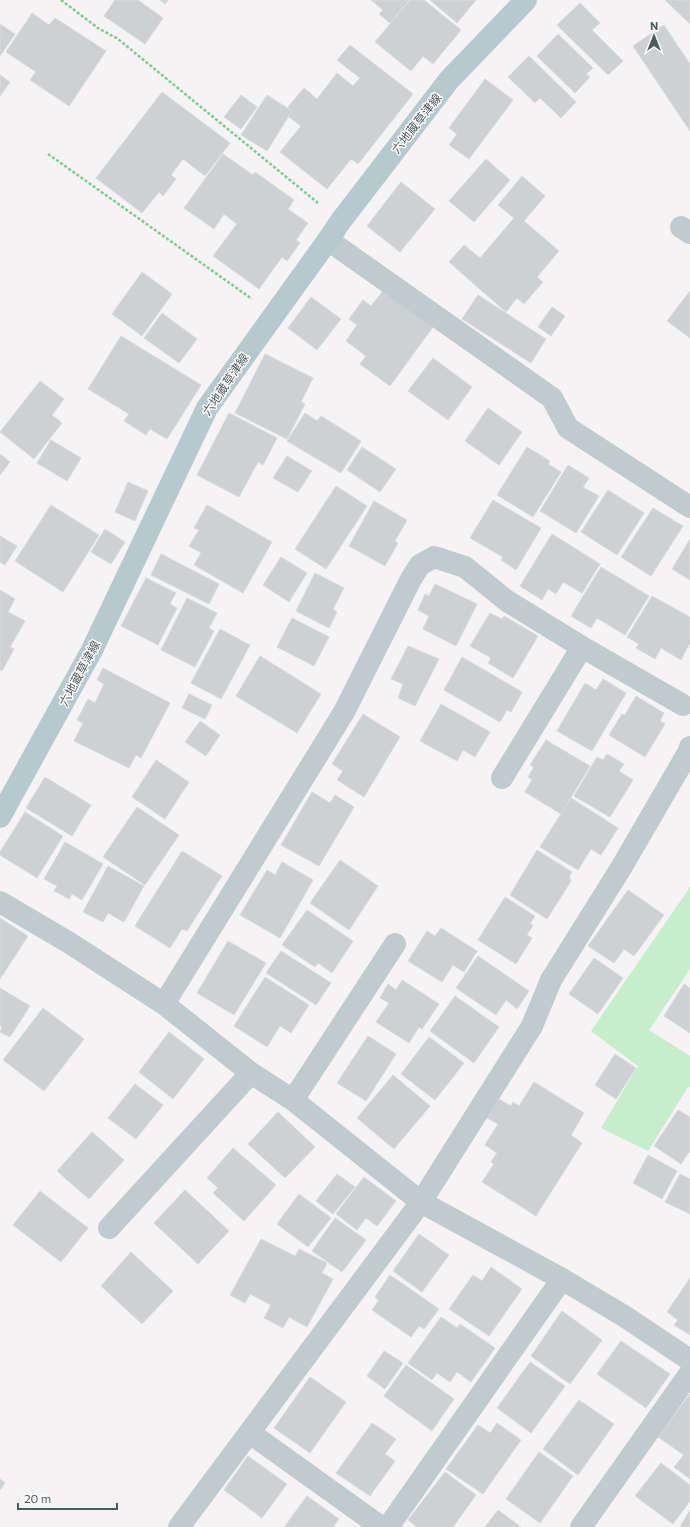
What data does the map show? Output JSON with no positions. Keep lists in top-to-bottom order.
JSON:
{
  "streets": {
    "main road": ["六地蔵草津線"]
  },
  "scale_bar": "20 m",
  "north": "top"
}
